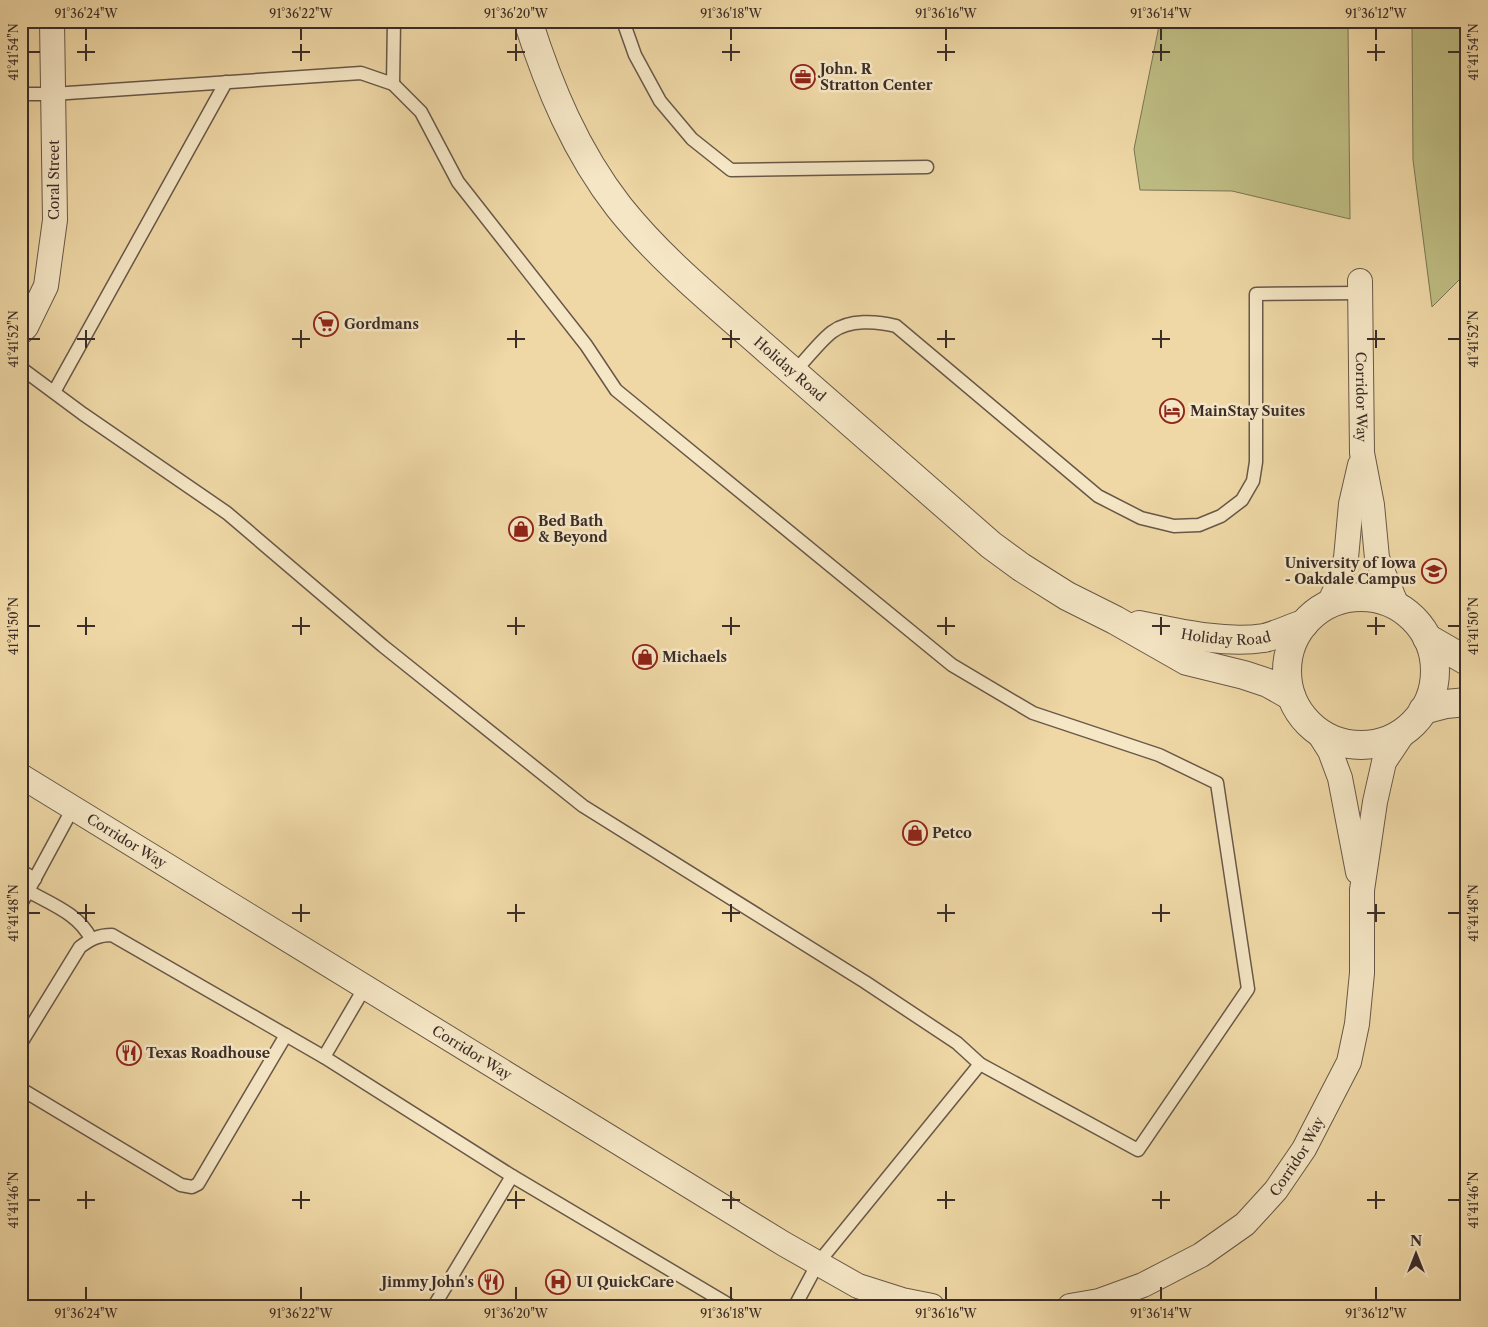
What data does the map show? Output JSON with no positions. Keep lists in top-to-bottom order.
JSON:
{
  "streets": {
    "street": ["Coral Street", "Holiday Road", "Corridor Way"]
  },
  "crossings": [
    ["Holiday Road", "Corridor Way"]
  ],
  "places": {
    "office": ["John. R Stratton Center"],
    "supermarket": ["Gordmans"],
    "hotel": ["MainStay Suites"],
    "shop": ["Bed Bath & Beyond", "Michaels", "Petco"],
    "school or university": ["University of Iowa - Oakdale Campus"],
    "restaurant": ["Texas Roadhouse", "Jimmy John's"],
    "hospital": ["UI QuickCare"]
  },
  "north": "top",
  "coordinates": [
    "91°36'24\"W",
    "91°36'22\"W",
    "91°36'20\"W",
    "91°36'18\"W",
    "91°36'16\"W",
    "91°36'14\"W",
    "91°36'12\"W",
    "41°41'54\"N",
    "41°41'52\"N",
    "41°41'50\"N",
    "41°41'48\"N",
    "41°41'46\"N"
  ]
}
